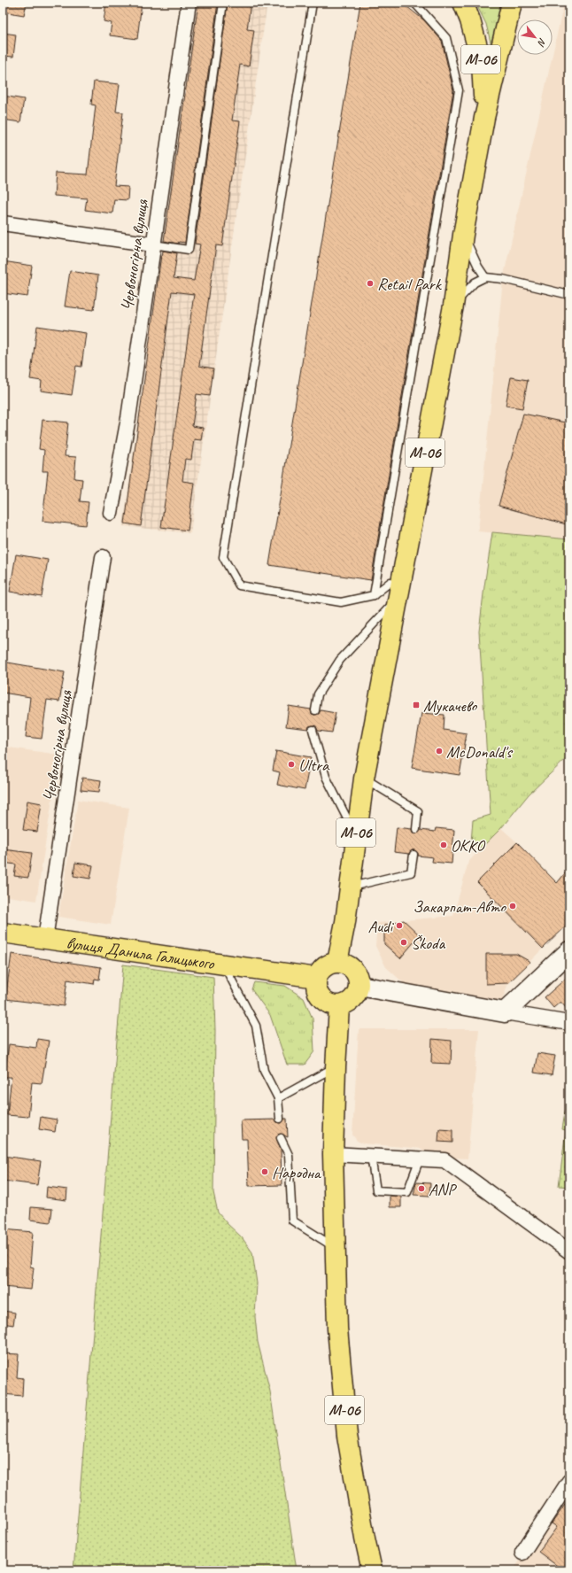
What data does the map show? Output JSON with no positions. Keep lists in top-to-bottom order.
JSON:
{
  "streets": {
    "main road": ["М-06", "вулиця Данила Галицького"],
    "street": ["Червоногірна вулиця"]
  },
  "crossings": [
    ["М-06", "вулиця Данила Галицького"],
    ["Червоногірна вулиця", "вулиця Данила Галицького"]
  ],
  "places": {
    "other": [
      "Retail Park",
      "McDonald's",
      "Ultra",
      "ОККО",
      "Закарпат-Авто",
      "Audi",
      "Škoda",
      "Народна",
      "ANP"
    ],
    "transit": ["Мукачево"]
  },
  "north": "bottom right"
}
